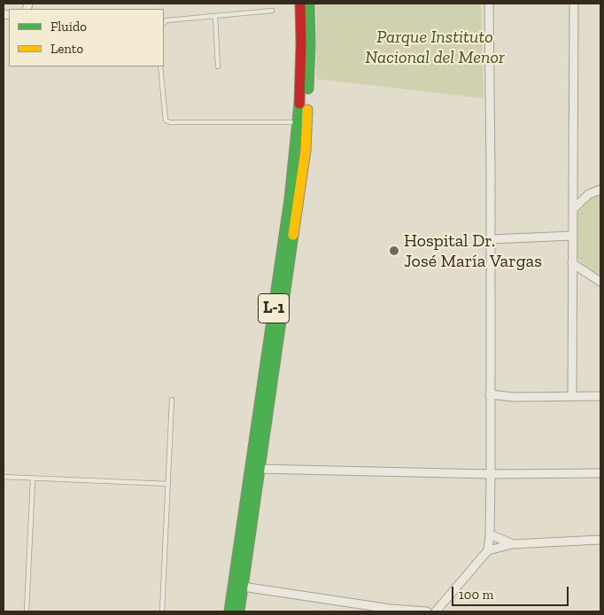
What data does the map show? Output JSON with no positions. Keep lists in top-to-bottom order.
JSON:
{
  "streets": {
    "main road": ["L-1"]
  },
  "parks": ["Parque Instituto Nacional del Menor"],
  "places": ["Hospital Dr. José María Vargas"],
  "legend": ["Fluido", "Lento"],
  "scale_bar": "100 m"
}
